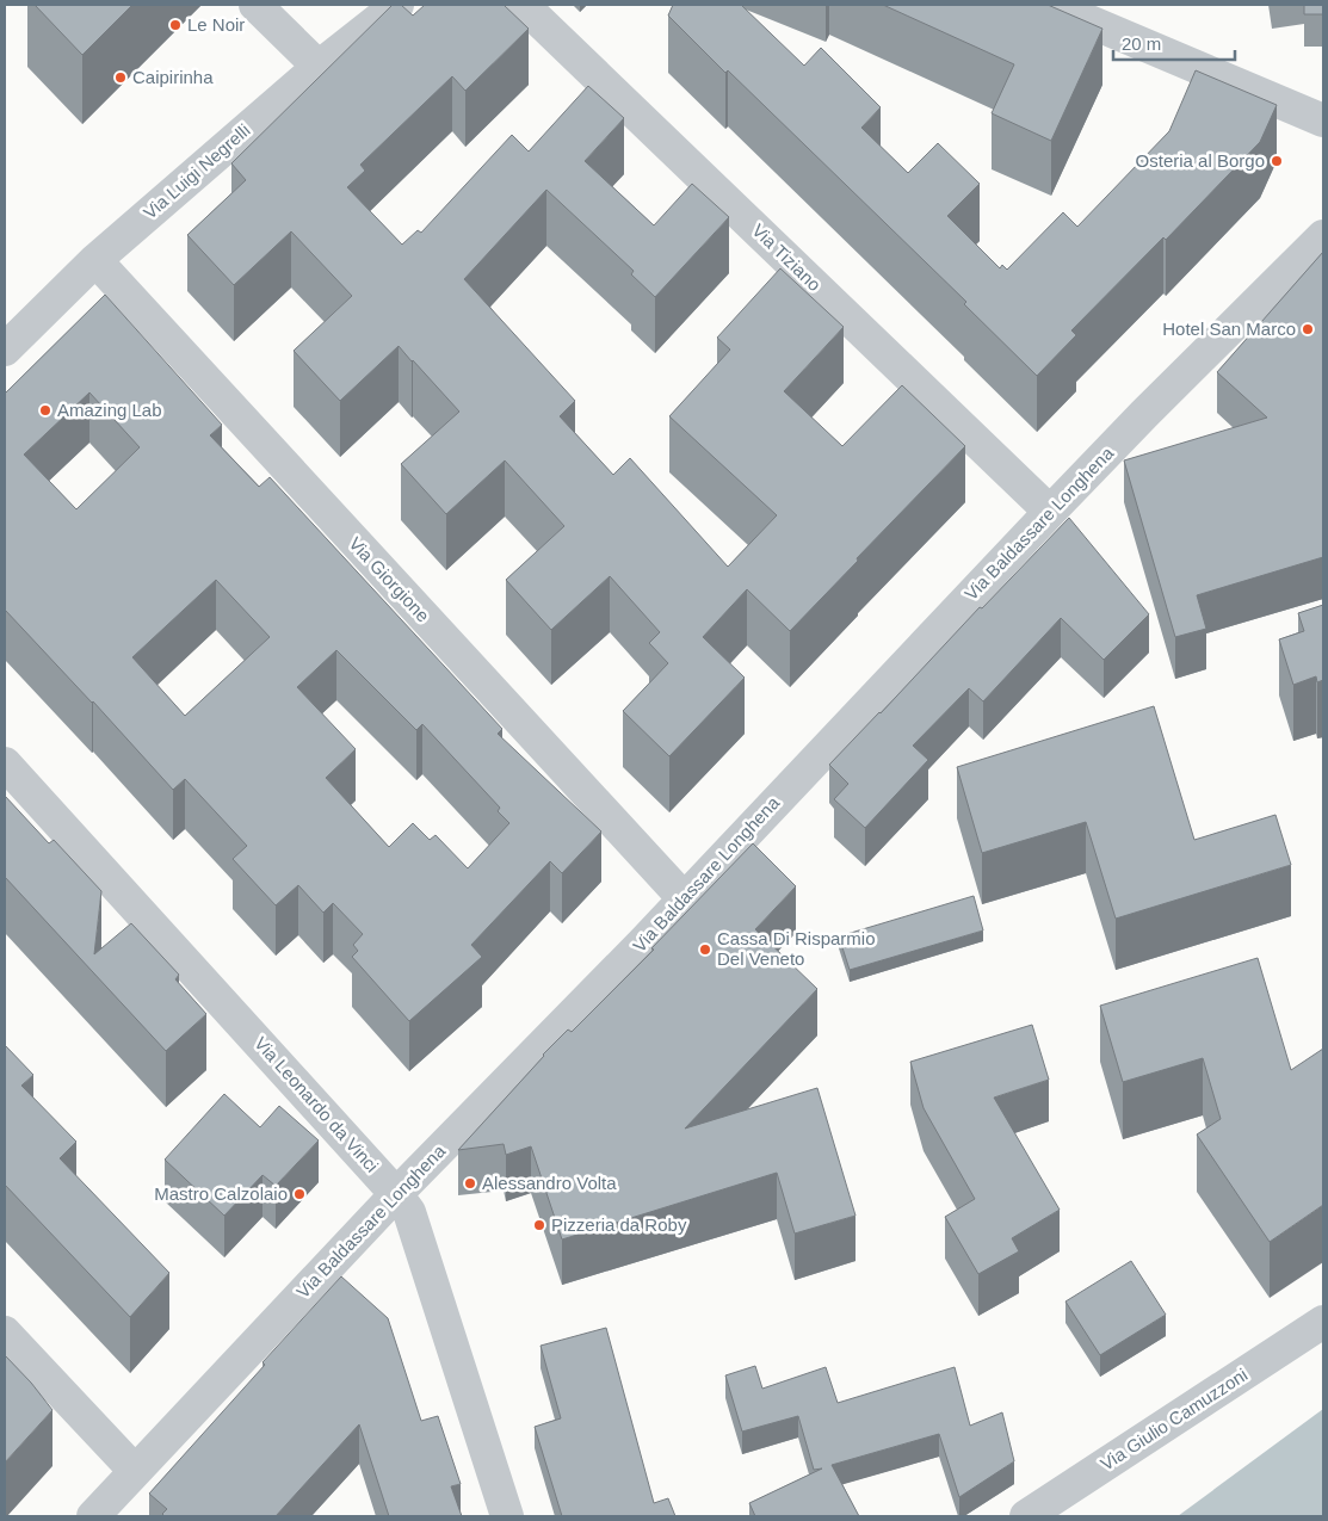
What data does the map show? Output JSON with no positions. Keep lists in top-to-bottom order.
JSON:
{
  "streets": {
    "street": [
      "Via Luigi Negrelli",
      "Via Tiziano",
      "Via Baldassare Longhena",
      "Via Giorgione",
      "Via Leonardo da Vinci",
      "Via Giulio Camuzzoni"
    ]
  },
  "crossings": [
    ["Via Luigi Negrelli", "Via Giorgione"],
    ["Via Tiziano", "Via Baldassare Longhena"],
    ["Via Baldassare Longhena", "Via Giorgione"],
    ["Via Baldassare Longhena", "Via Leonardo da Vinci"]
  ],
  "places": [
    "Le Noir",
    "Caipirinha",
    "Osteria al Borgo",
    "Hotel San Marco",
    "Amazing Lab",
    "Cassa Di Risparmio Del Veneto",
    "Alessandro Volta",
    "Mastro Calzolaio",
    "Pizzeria da Roby"
  ],
  "scale_bar": "20 m"
}
